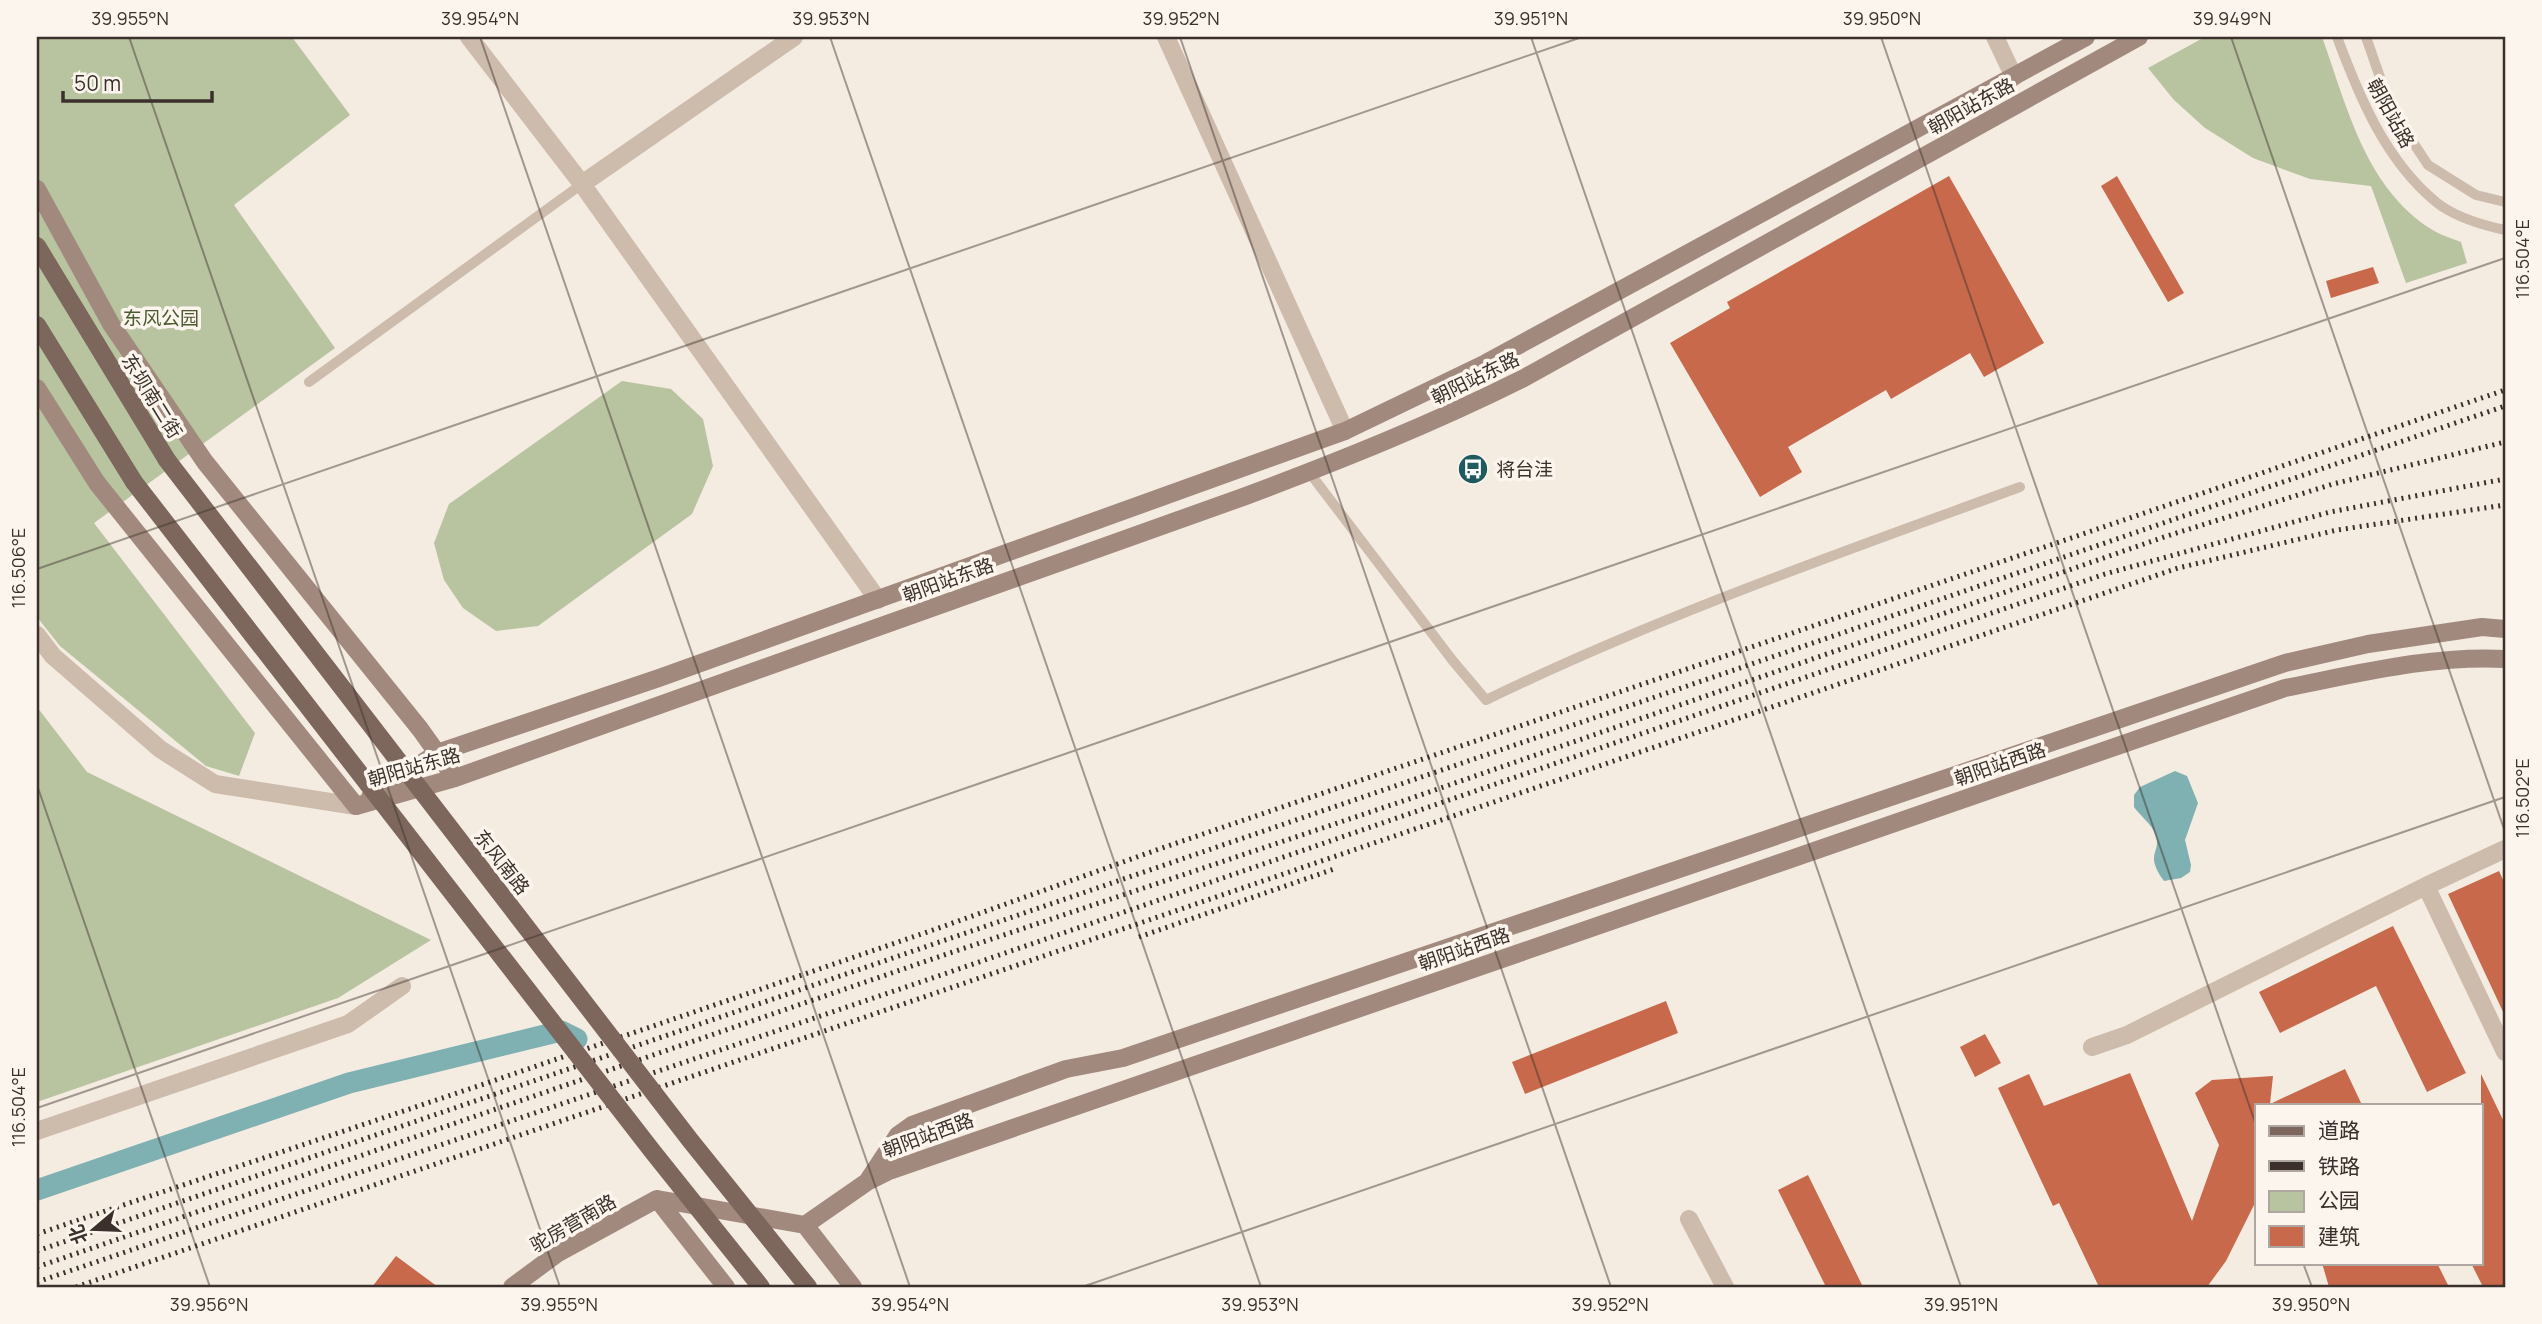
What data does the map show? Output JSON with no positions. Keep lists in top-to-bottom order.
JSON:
{
  "streets": {
    "main road": [
      "朝阳站东路",
      "东坝南二街",
      "朝阳站西路",
      "东风南路",
      "驼房营南路"
    ],
    "lane": ["朝阳站路"]
  },
  "crossings": [
    ["东坝南二街", "东风南路"]
  ],
  "parks": ["东风公园"],
  "places": {
    "bus stop": ["将台洼"]
  },
  "legend": [
    "道路",
    "铁路",
    "公园",
    "建筑"
  ],
  "scale_bar": "50 m",
  "north": "left",
  "coordinates": [
    "39.955°N",
    "39.954°N",
    "39.953°N",
    "39.952°N",
    "39.951°N",
    "39.950°N",
    "39.949°N",
    "116.504°E",
    "116.506°E",
    "116.502°E",
    "39.956°N"
  ]
}
